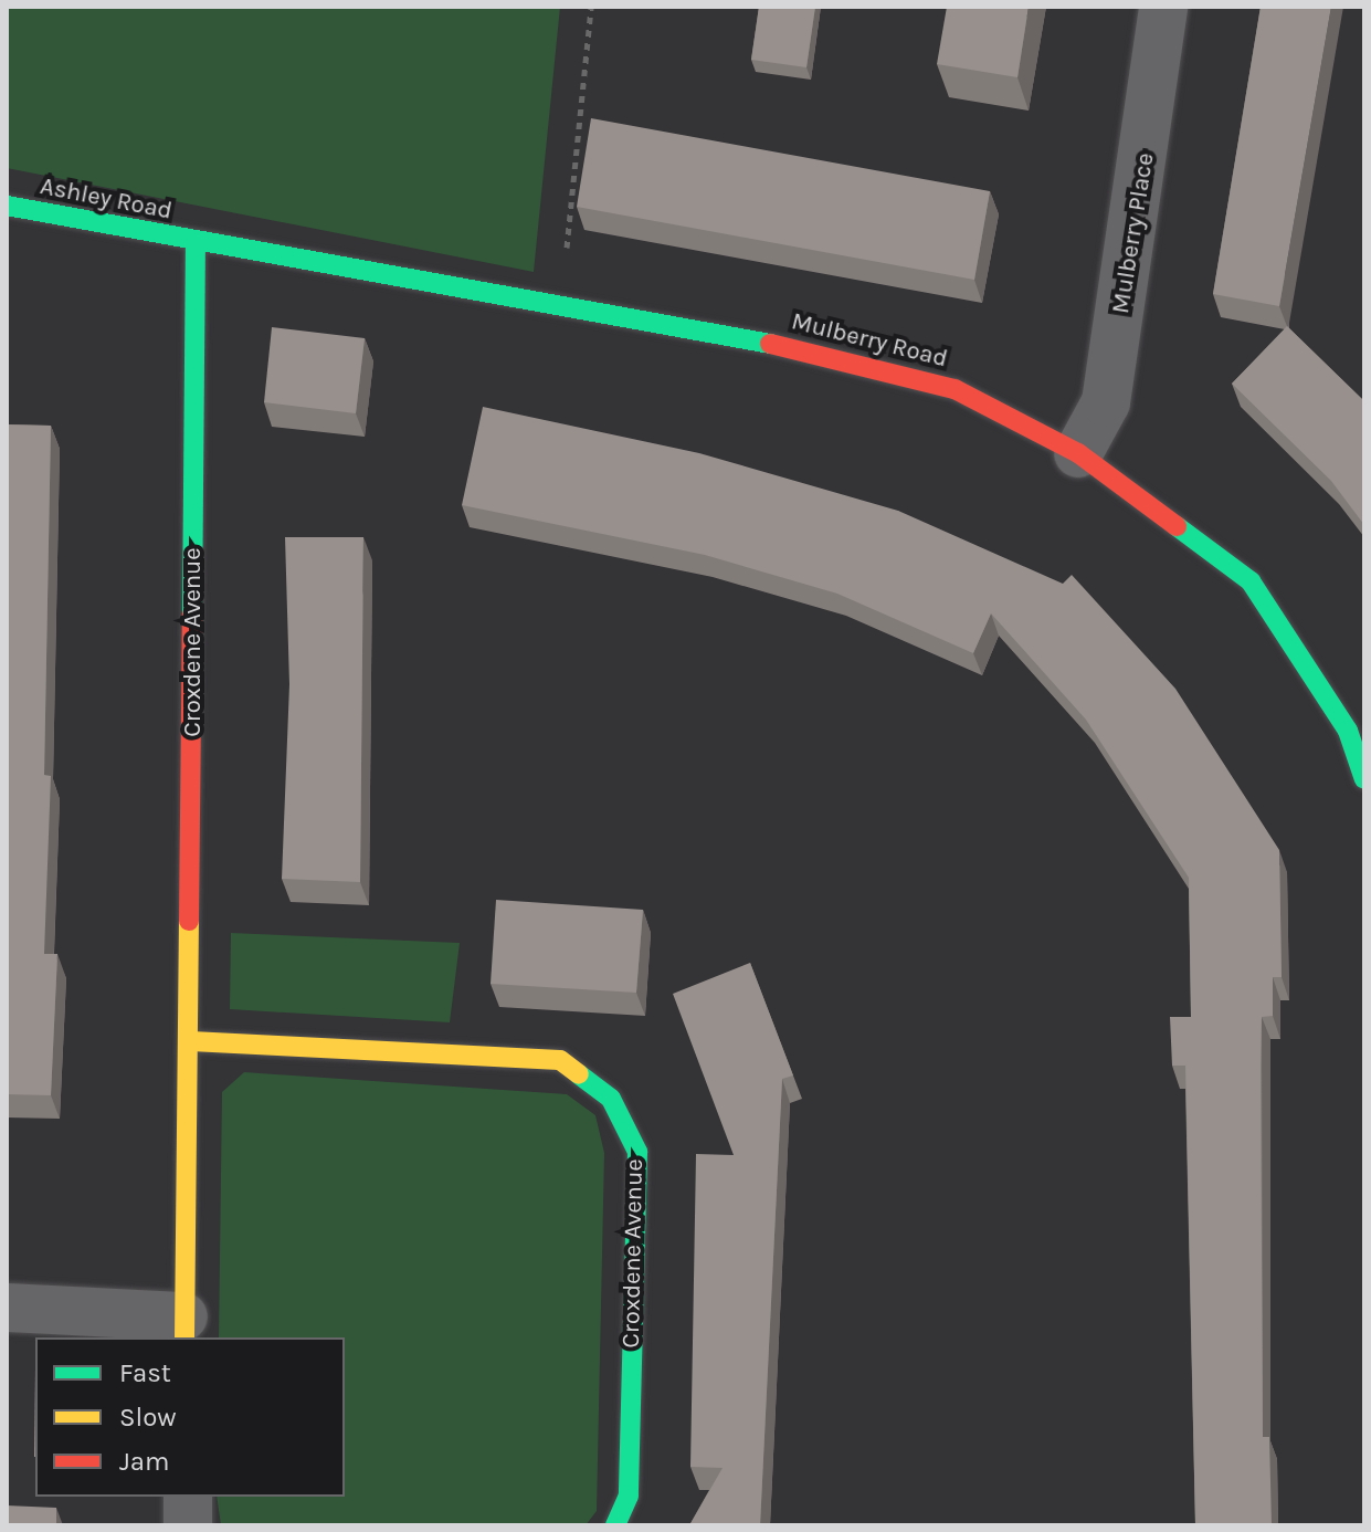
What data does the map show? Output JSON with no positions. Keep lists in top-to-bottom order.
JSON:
{
  "streets": {
    "street": [
      "Ashley Road",
      "Mulberry Place",
      "Mulberry Road",
      "Croxdene Avenue"
    ]
  },
  "crossings": [
    ["Ashley Road", "Mulberry Road"],
    ["Ashley Road", "Croxdene Avenue"],
    ["Mulberry Place", "Mulberry Road"],
    ["Mulberry Road", "Croxdene Avenue"]
  ],
  "legend": ["Fast", "Slow", "Jam"]
}
